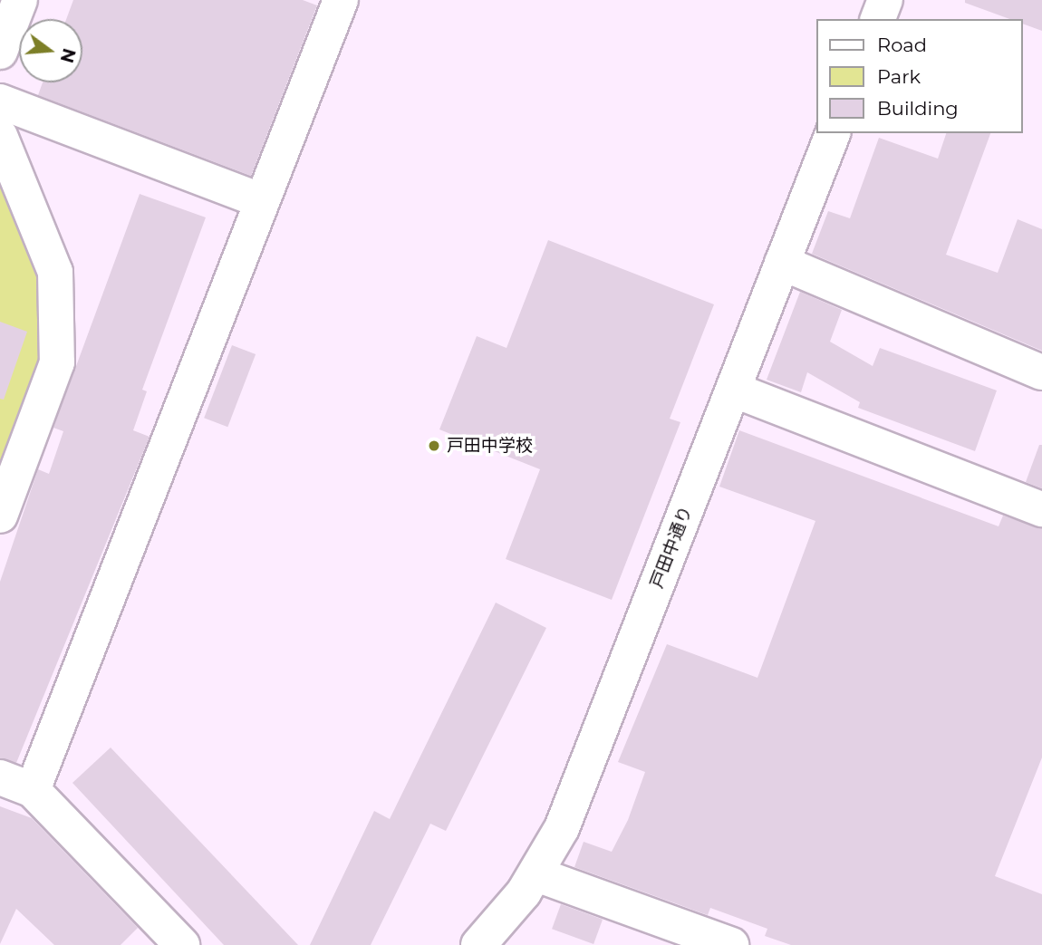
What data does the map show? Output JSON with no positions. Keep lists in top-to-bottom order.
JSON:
{
  "streets": {
    "street": ["戸田中通り"]
  },
  "places": ["戸田中学校"],
  "legend": ["Road", "Park", "Building"],
  "north": "right"
}
